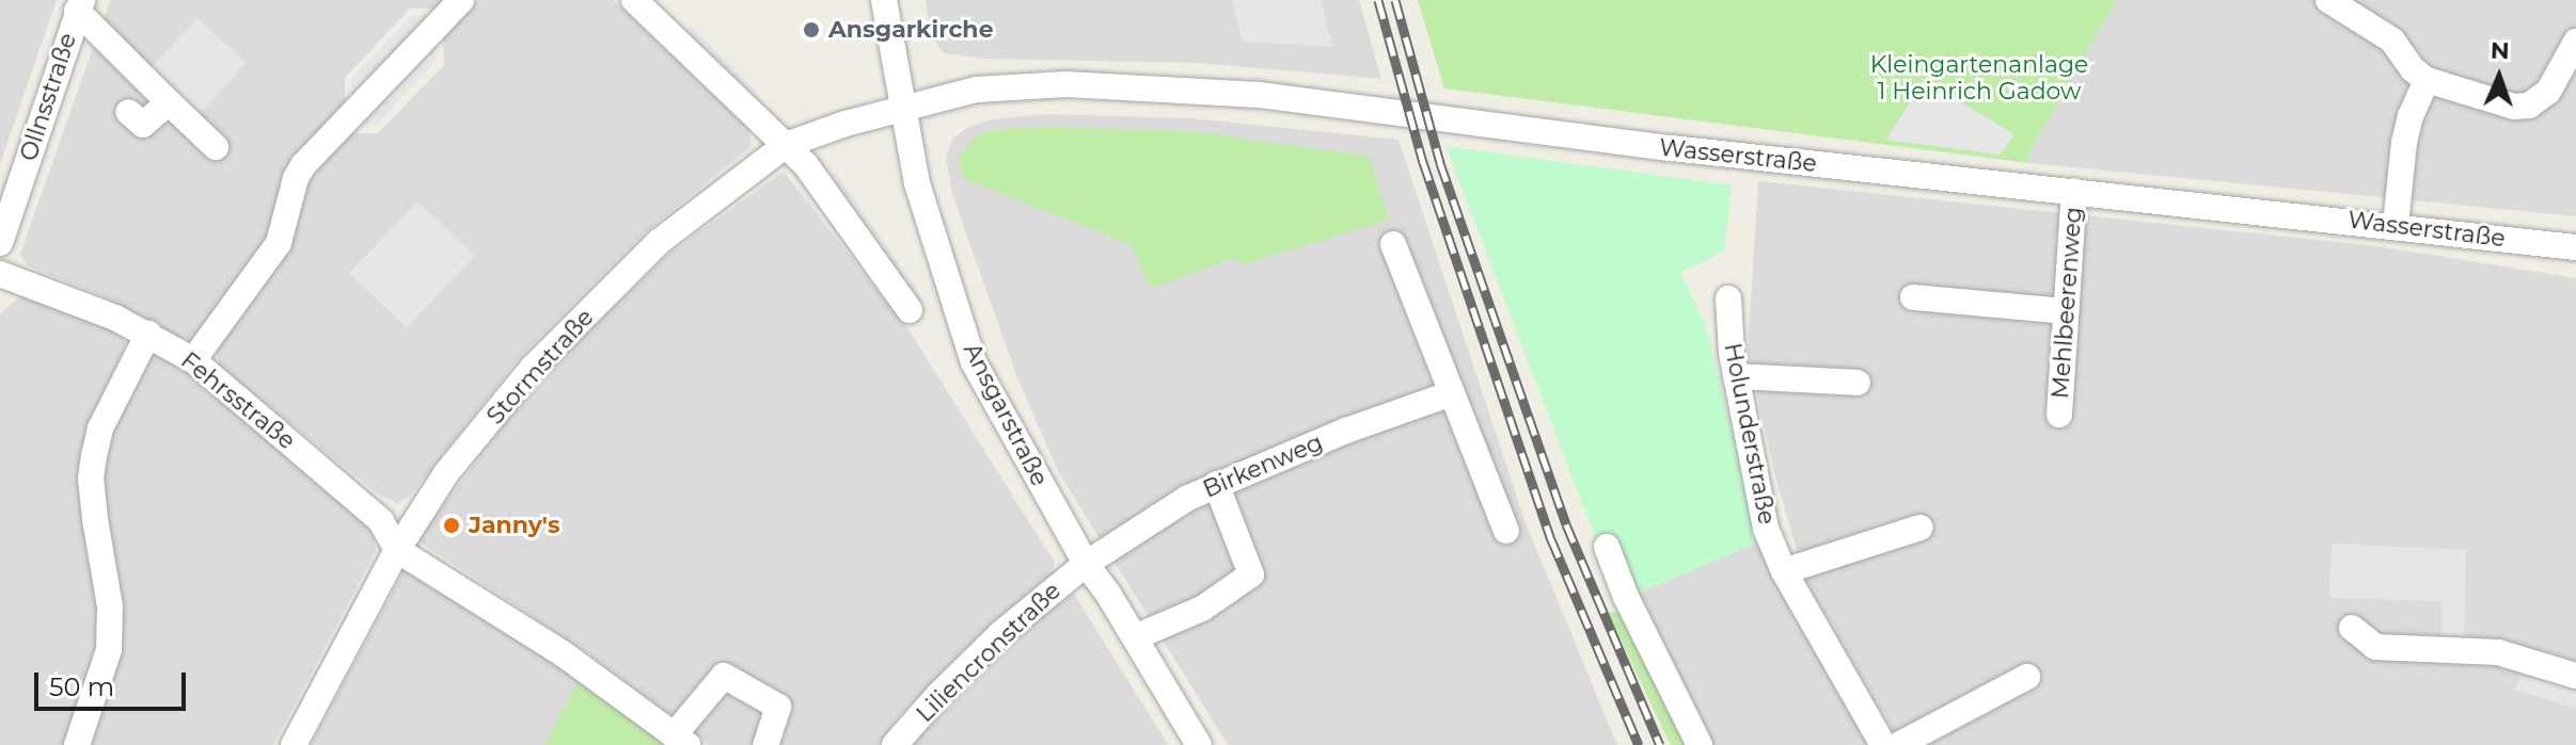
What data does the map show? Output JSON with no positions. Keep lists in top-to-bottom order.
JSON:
{
  "streets": {
    "street": [
      "Ollnsstraße",
      "Wasserstraße",
      "Mehlbeerenweg",
      "Stormstraße",
      "Fehrsstraße",
      "Ansgarstraße",
      "Holunderstraße",
      "Birkenweg",
      "Liliencronstraße"
    ]
  },
  "crossings": [
    ["Wasserstraße", "Mehlbeerenweg"],
    ["Wasserstraße", "Stormstraße"],
    ["Wasserstraße", "Ansgarstraße"],
    ["Stormstraße", "Fehrsstraße"],
    ["Stormstraße", "Ansgarstraße"],
    ["Ansgarstraße", "Birkenweg"],
    ["Ansgarstraße", "Liliencronstraße"],
    ["Birkenweg", "Liliencronstraße"]
  ],
  "parks": ["Kleingartenanlage 1 Heinrich Gadow"],
  "places": ["Ansgarkirche", "Janny's"],
  "scale_bar": "50 m",
  "north": "top"
}
